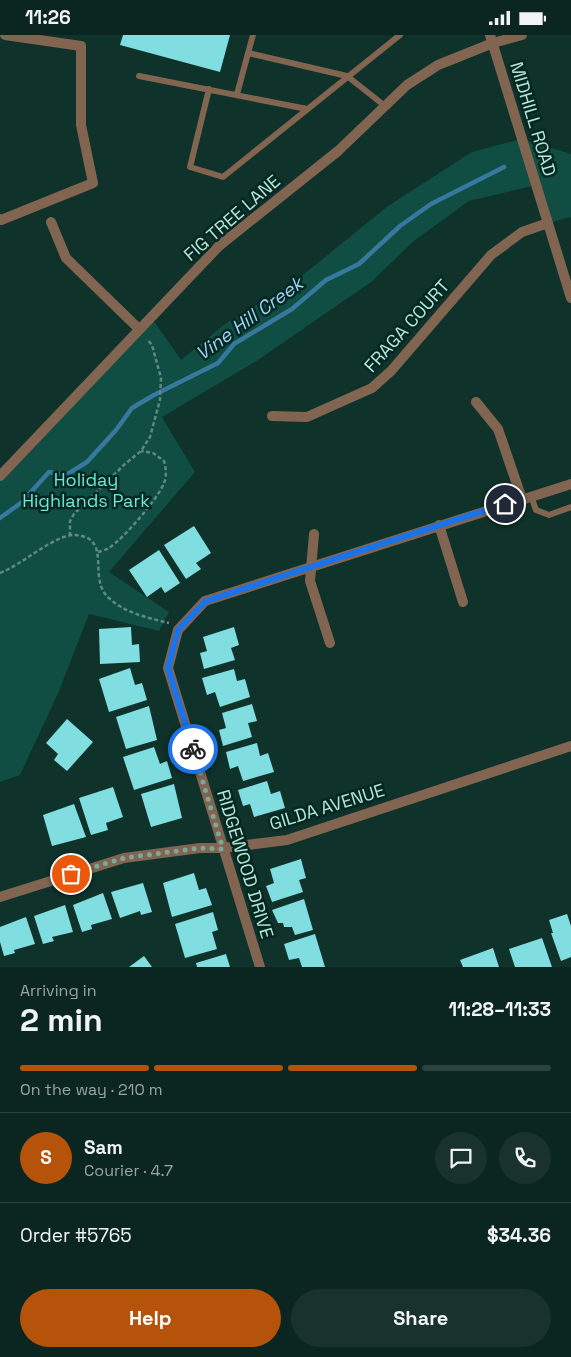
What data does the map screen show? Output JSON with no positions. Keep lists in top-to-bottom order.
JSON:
{
  "streets": {
    "street": [
      "MIDHILL ROAD",
      "FIG TREE LANE",
      "FRAGA COURT",
      "GILDA AVENUE",
      "RIDGEWOOD DRIVE"
    ]
  },
  "crossings": [
    ["MIDHILL ROAD", "FIG TREE LANE"],
    ["MIDHILL ROAD", "FRAGA COURT"],
    ["GILDA AVENUE", "RIDGEWOOD DRIVE"]
  ],
  "water": ["Vine Hill Creek"],
  "parks": ["Holiday Highlands Park"],
  "page": {
    "status": "11:26",
    "heading": ["2 min", "Arriving in", "11:28–11:33"],
    "panel": [
      "Sam",
      "Courier · 4.7",
      "Order #5765",
      "$34.36"
    ],
    "bar": "On the way · 210 m",
    "round": "S",
    "buttons": ["Help", "Share"]
  }
}
